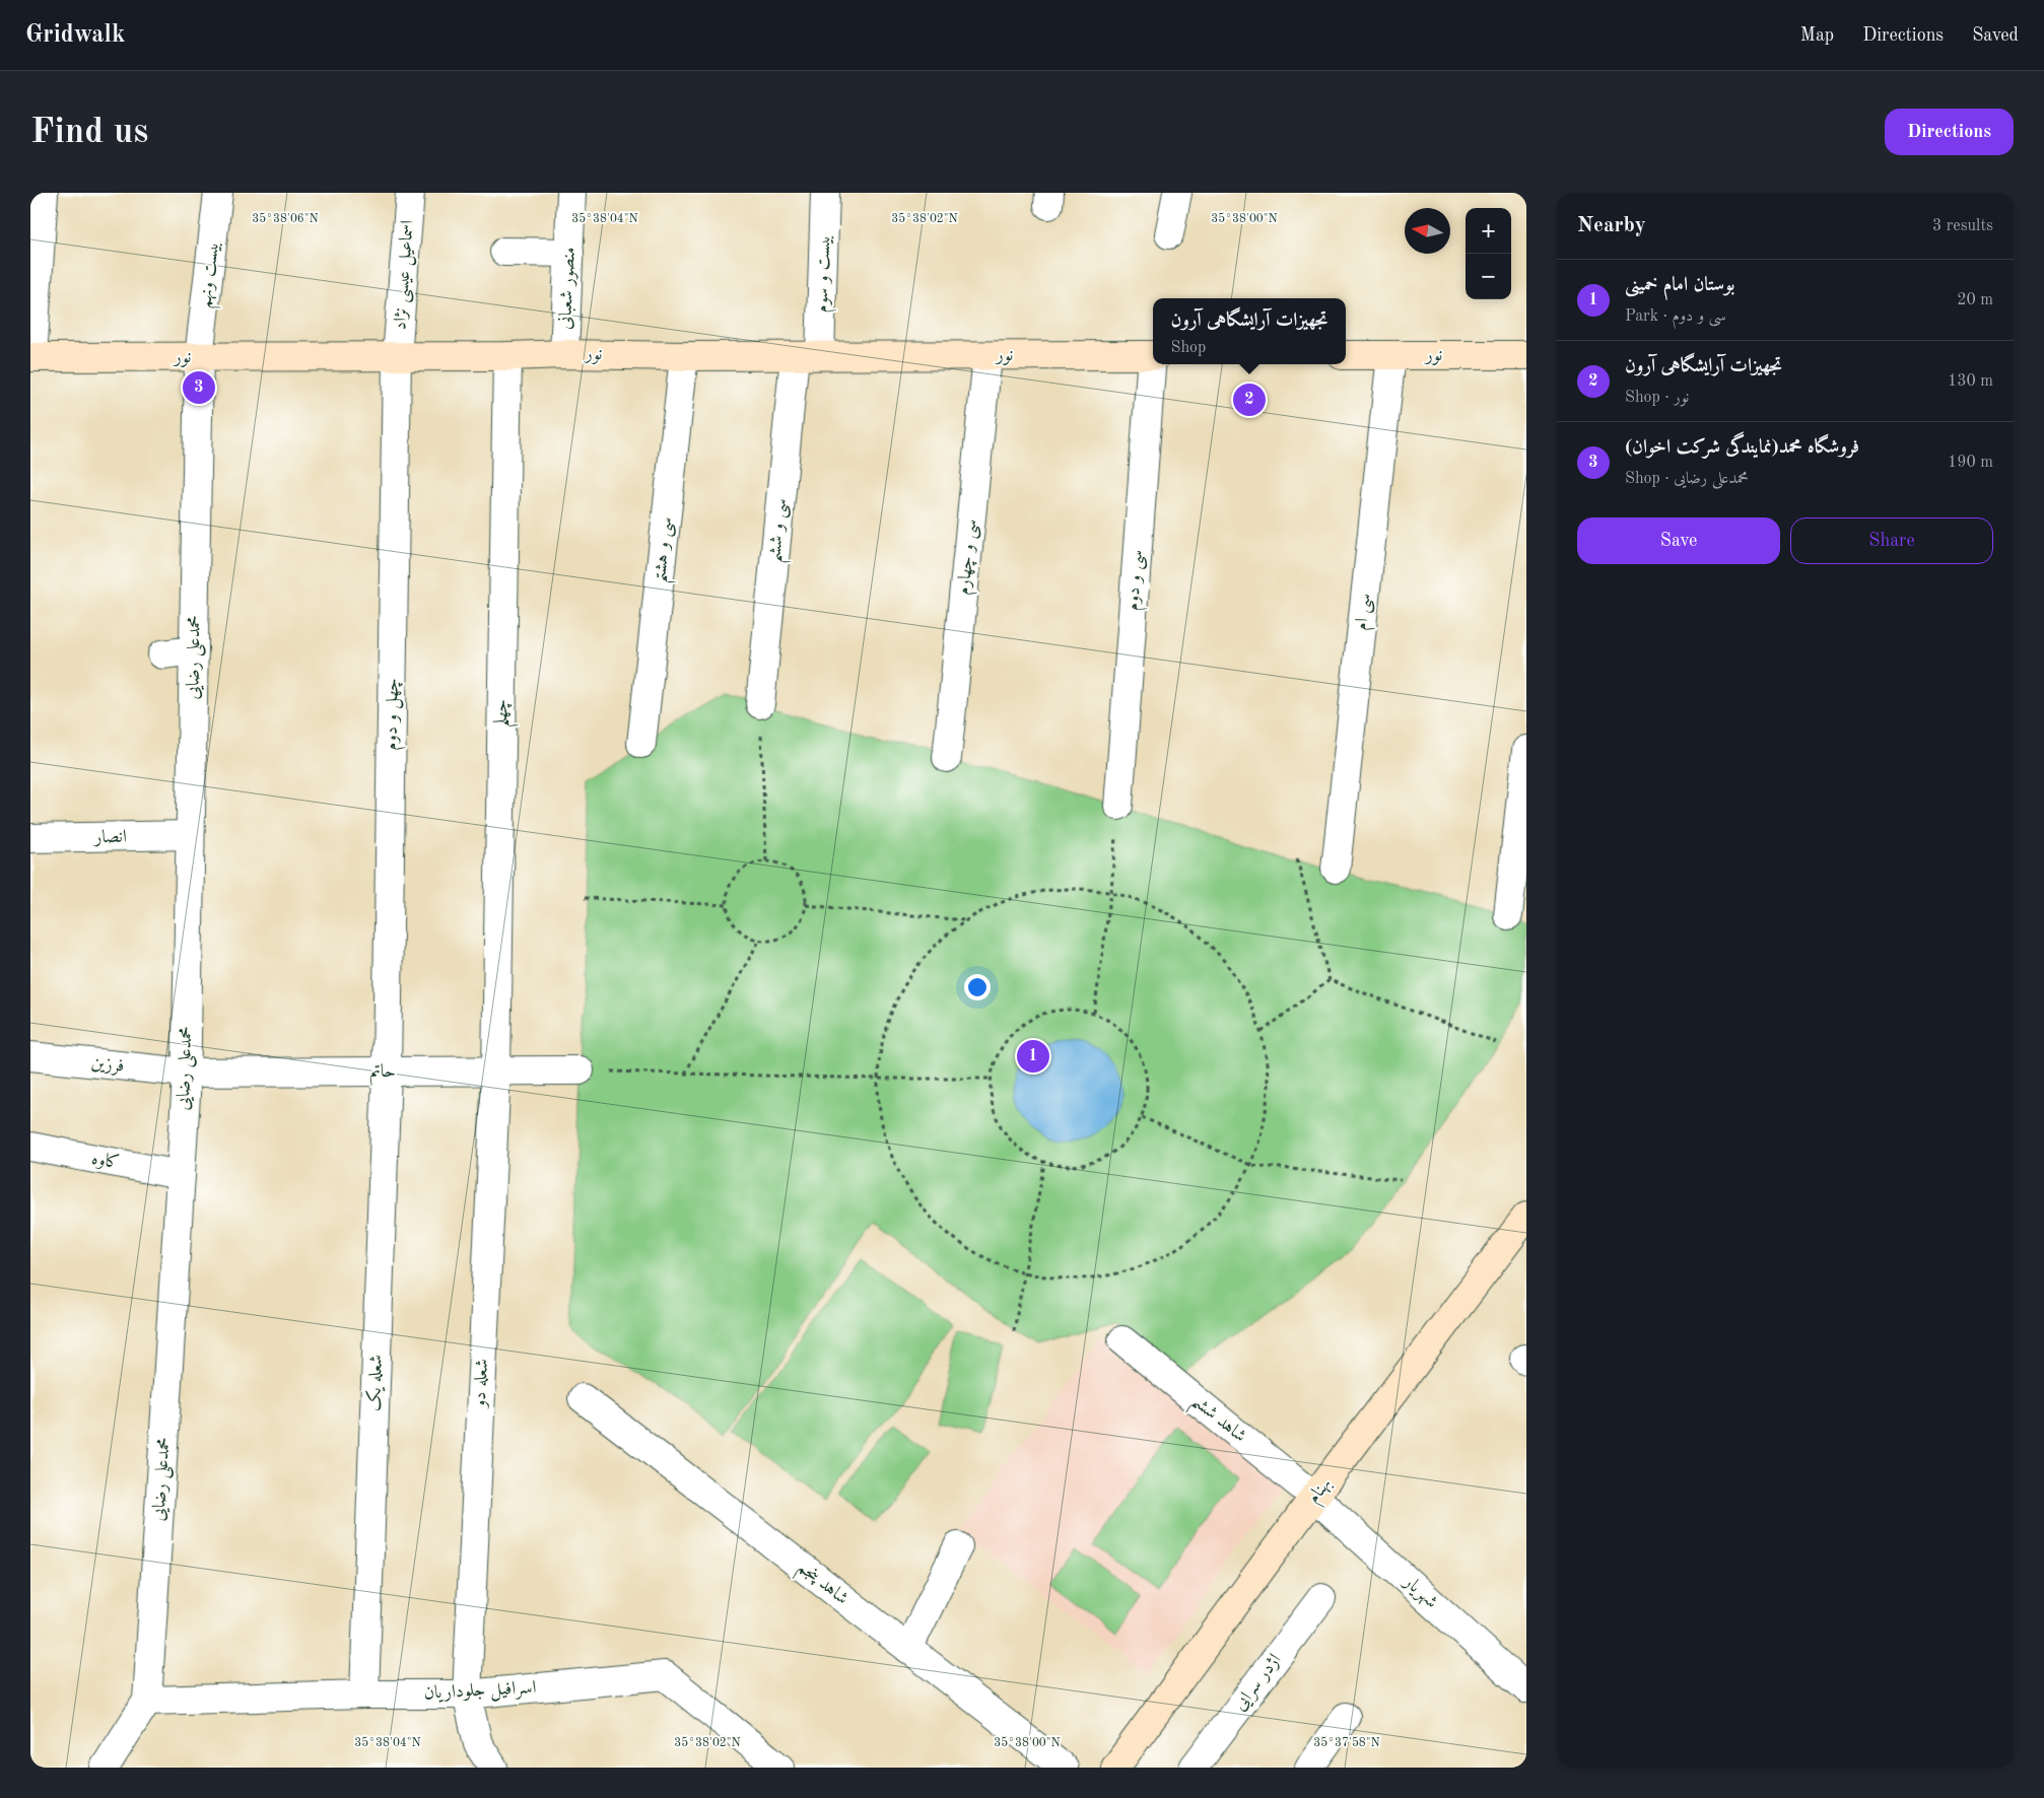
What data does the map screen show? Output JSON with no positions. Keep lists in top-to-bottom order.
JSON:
{
  "streets": {
    "street": [
      "بیست و سوم",
      "بیست ونهم",
      "اسماعیل عیسی نژاد",
      "منصور شعبانی",
      "نور",
      "سی و ششم",
      "سی و هشتم",
      "سی و چهارم",
      "سی و دوم",
      "سی ام",
      "محمدعلی رضایی",
      "چهلم",
      "چهل و دوم",
      "انصار",
      "فرزین",
      "حاتم",
      "کاوه",
      "شعله یک",
      "شعله دو",
      "شاهد ششم",
      "بهنام",
      "شاهد پنجم",
      "شهریار",
      "اژدر سرایی",
      "اسرافیل جلوداریان"
    ]
  },
  "crossings": [
    ["بیست و سوم", "نور"],
    ["بیست و سوم", "سی و ششم"],
    ["بیست ونهم", "نور"],
    ["بیست ونهم", "محمدعلی رضایی"],
    ["اسماعیل عیسی نژاد", "نور"],
    ["اسماعیل عیسی نژاد", "چهل و دوم"],
    ["منصور شعبانی", "نور"],
    ["نور", "سی و ششم"],
    ["نور", "سی و هشتم"],
    ["نور", "سی و چهارم"],
    ["نور", "سی ام"],
    ["نور", "محمدعلی رضایی"],
    ["نور", "چهلم"],
    ["نور", "چهل و دوم"],
    ["محمدعلی رضایی", "انصار"],
    ["محمدعلی رضایی", "فرزین"],
    ["محمدعلی رضایی", "حاتم"],
    ["محمدعلی رضایی", "کاوه"],
    ["محمدعلی رضایی", "اسرافیل جلوداریان"],
    ["چهلم", "حاتم"],
    ["چهلم", "شعله دو"],
    ["چهل و دوم", "حاتم"],
    ["چهل و دوم", "شعله یک"],
    ["فرزین", "حاتم"],
    ["حاتم", "شعله یک"],
    ["حاتم", "شعله دو"],
    ["شعله یک", "اسرافیل جلوداریان"],
    ["شعله دو", "اسرافیل جلوداریان"],
    ["شاهد ششم", "بهنام"],
    ["شاهد ششم", "شهریار"],
    ["بهنام", "شهریار"]
  ],
  "north": "left",
  "page": {
    "header": "Gridwalk",
    "nav": ["Map", "Directions", "Saved"],
    "buttons": [
      "Directions",
      ["Save", "Share"]
    ],
    "title": "Find us",
    "heading": ["Nearby", "3 results"],
    "map_buttons": ["+", "−"],
    "list": [
      {
        "mark": "1",
        "name": "بوستان امام خمینی",
        "note": "Park · سی و دوم",
        "value": "20 m"
      },
      {
        "mark": "2",
        "name": "تجهیزات آرایشگاهی آرون",
        "note": "Shop · نور",
        "value": "130 m"
      },
      {
        "mark": "3",
        "name": "فروشگاه محمد(نمایندگی شرکت اخوان)",
        "note": "Shop · محمدعلی رضایی",
        "value": "190 m"
      }
    ],
    "popup": ["تجهیزات آرایشگاهی آرون", "Shop"],
    "pins": ["3", "2", "1"]
  },
  "coordinates": [
    "35°38'06\"N",
    "35°38'04\"N",
    "35°38'02\"N",
    "35°38'00\"N",
    "35°37'58\"N"
  ]
}
